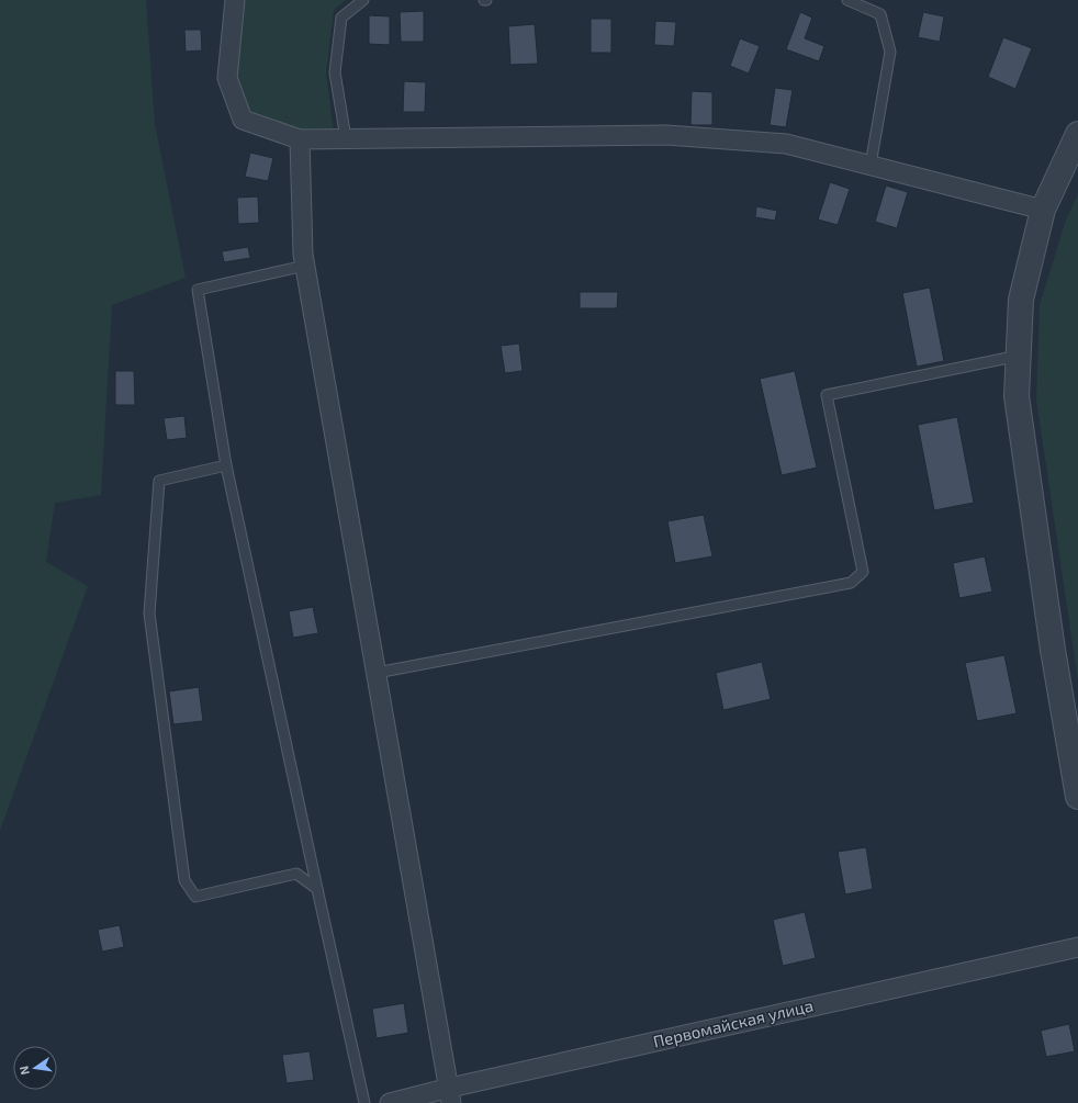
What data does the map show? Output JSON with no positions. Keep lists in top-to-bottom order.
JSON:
{
  "streets": {
    "street": ["Первомайская улица"]
  },
  "north": "left"
}
